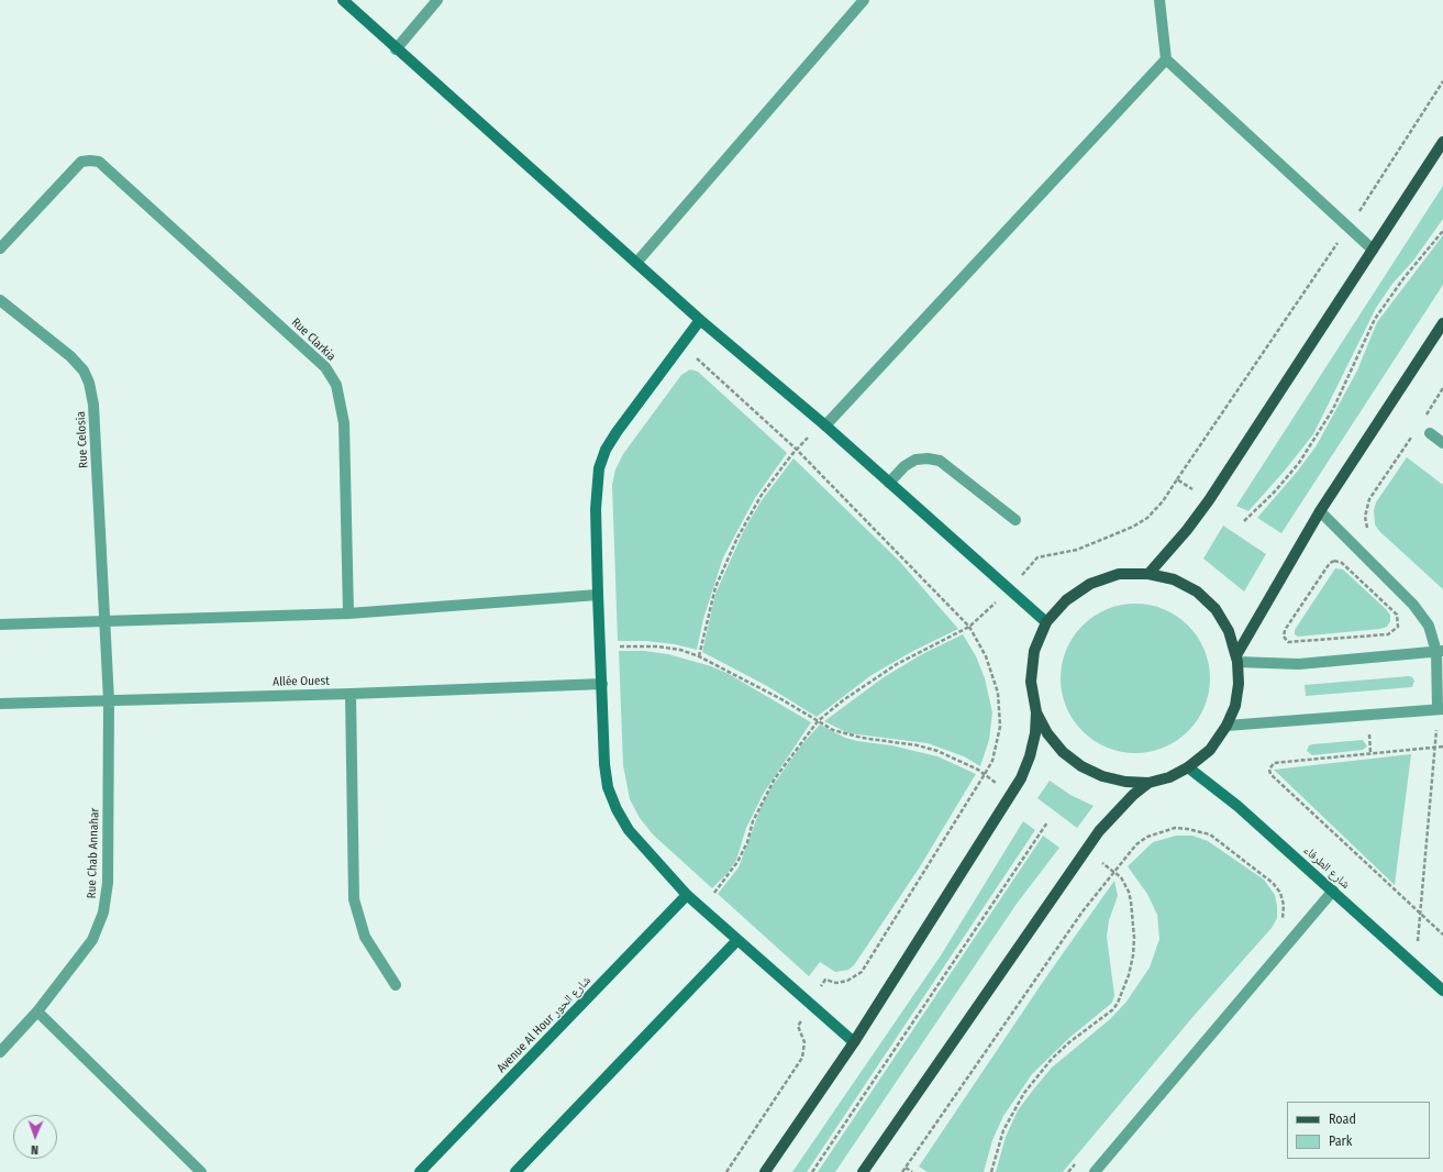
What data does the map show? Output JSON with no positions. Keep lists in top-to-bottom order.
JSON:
{
  "streets": {
    "street": [
      "Rue Clarkia",
      "Rue Celosia",
      "Allée Ouest",
      "Rue Chab Annahar",
      "شارع الطرفاء",
      "Avenue Al Hour شارع الحور"
    ]
  },
  "crossings": [
    ["Rue Celosia", "Rue Chab Annahar"],
    ["Allée Ouest", "Rue Chab Annahar"]
  ],
  "legend": ["Road", "Park"],
  "north": "bottom"
}
